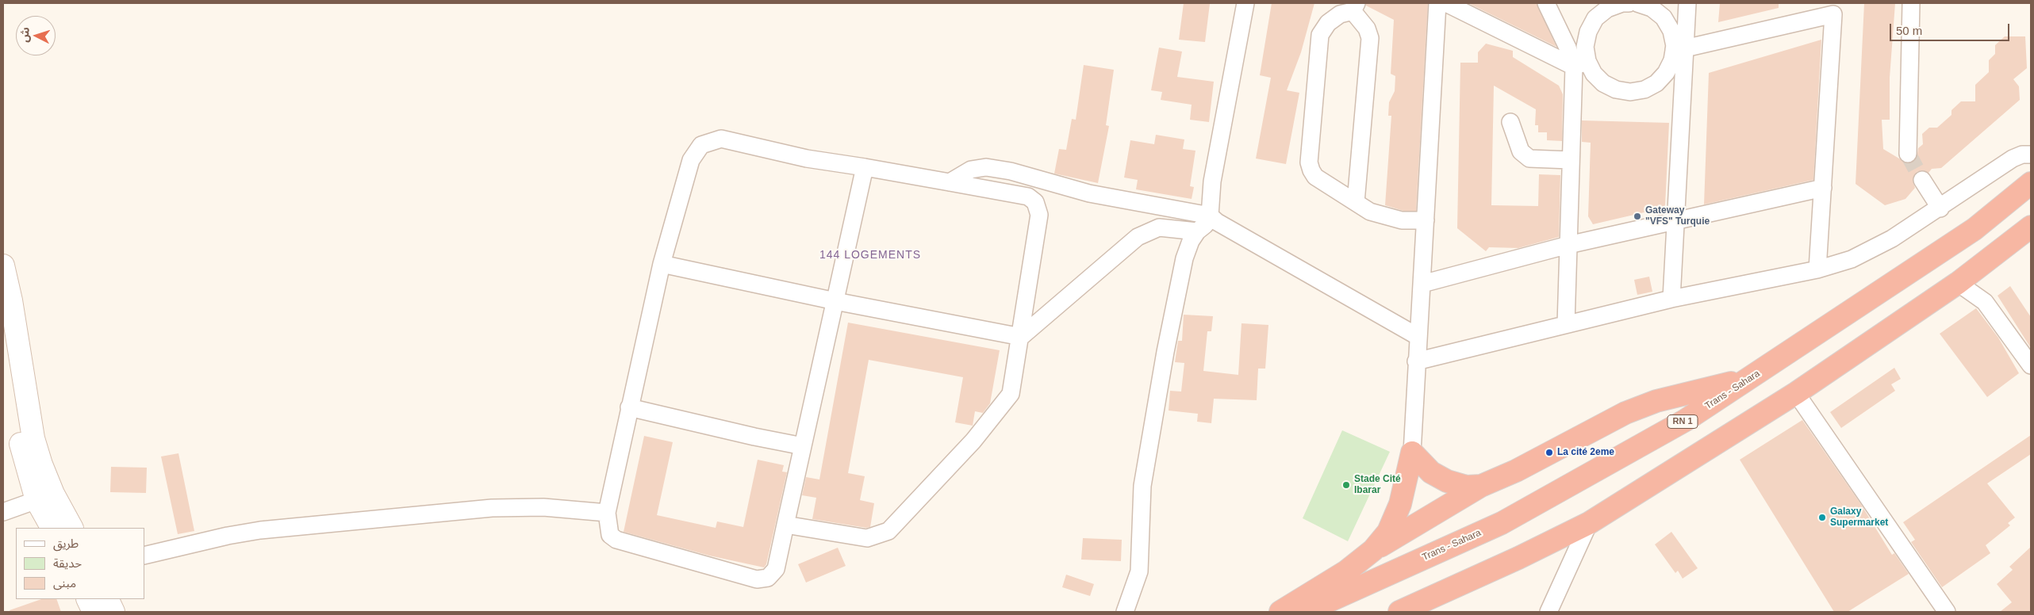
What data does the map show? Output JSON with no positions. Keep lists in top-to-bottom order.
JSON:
{
  "streets": {
    "highway": ["Trans - Sahara", "RN 1"]
  },
  "districts": ["144 LOGEMENTS"],
  "places": [
    "Gateway \"VFS\" Turquie",
    "La cité 2eme",
    "Stade Cité Ibarar",
    "Galaxy Supermarket"
  ],
  "legend": ["طريق", "حديقة", "مبنى"],
  "scale_bar": "50 m",
  "north": "left"
}
